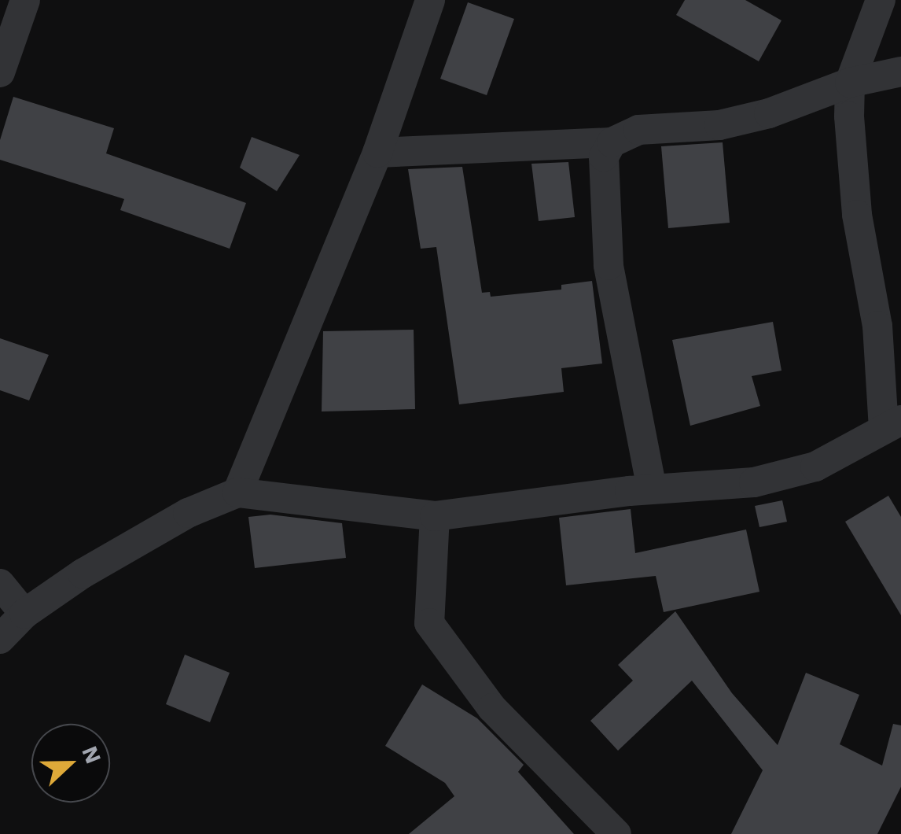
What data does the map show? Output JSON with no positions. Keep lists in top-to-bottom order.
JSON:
{
  "north": "right"
}
